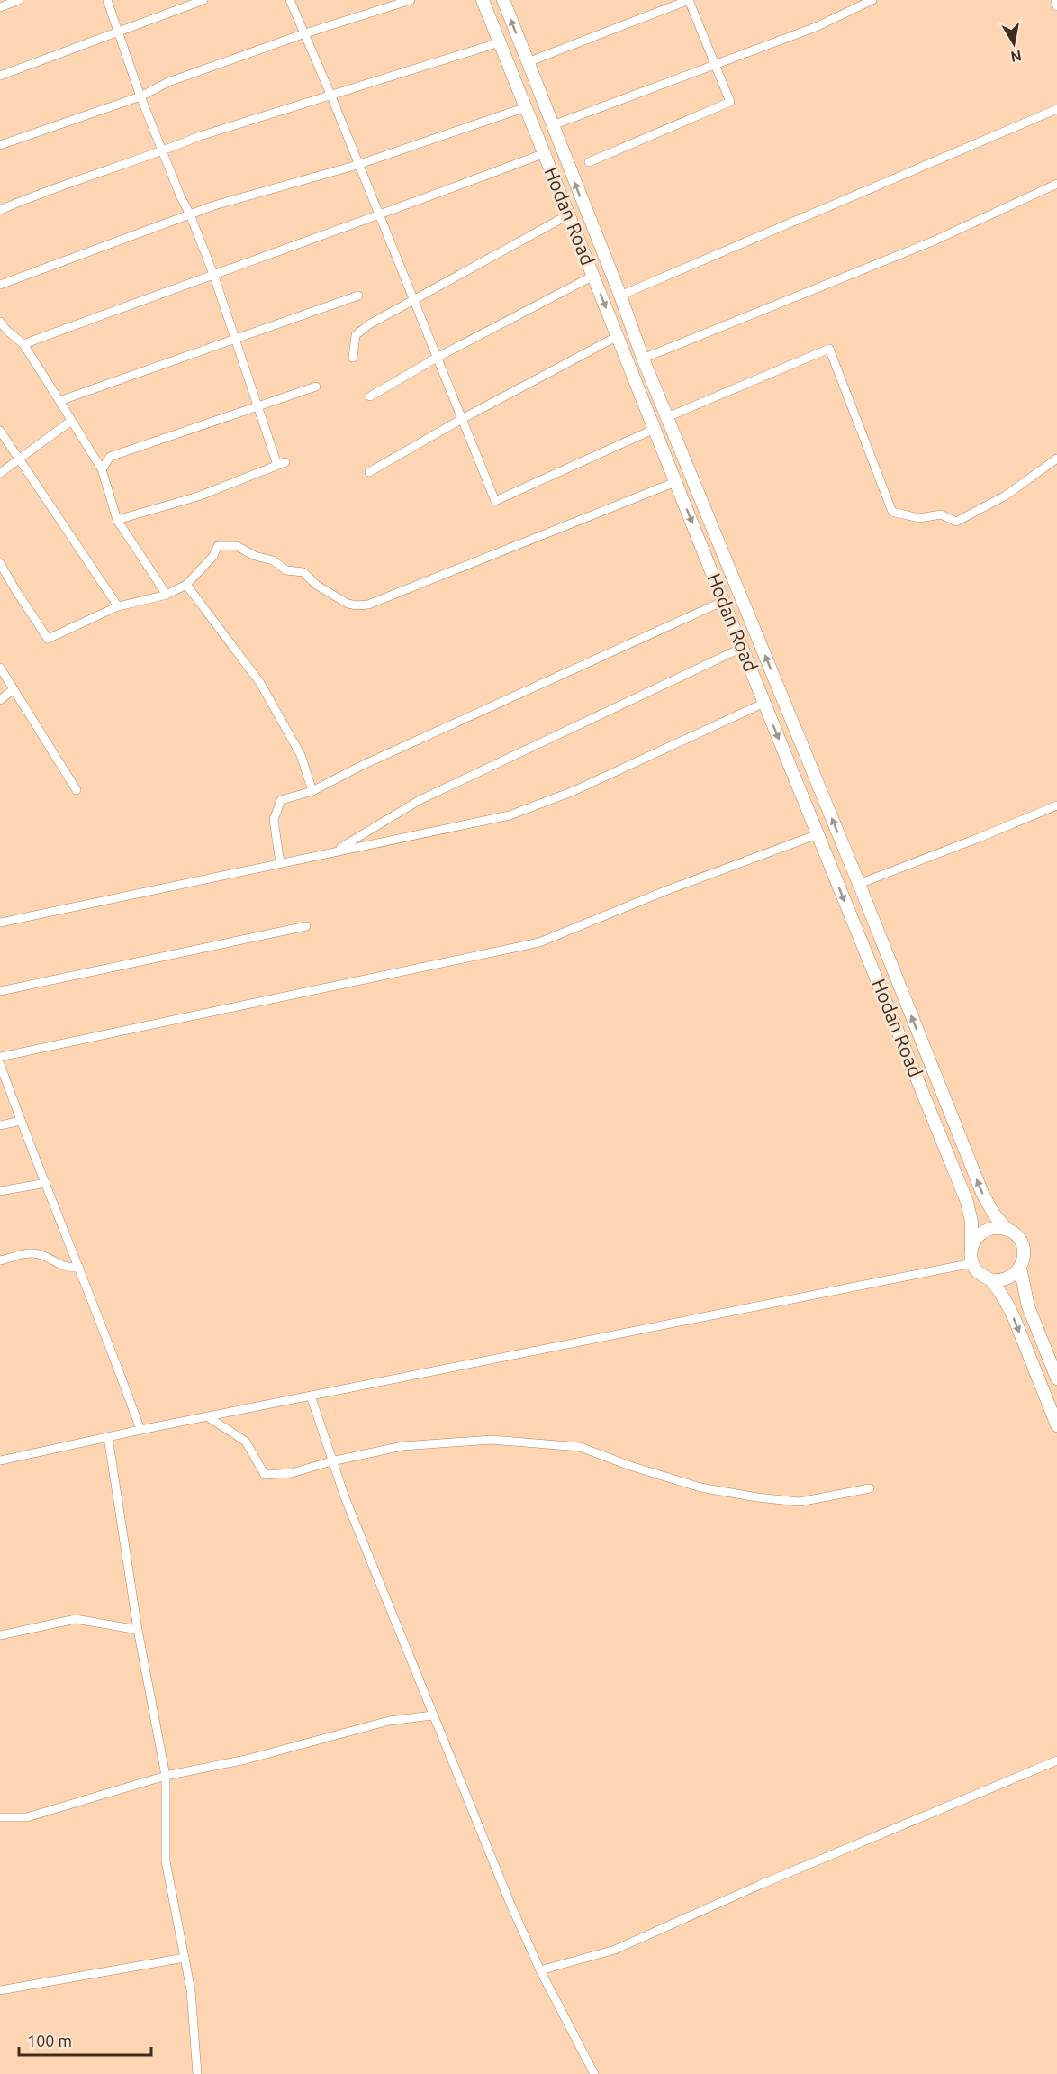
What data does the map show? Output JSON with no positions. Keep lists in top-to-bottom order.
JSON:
{
  "streets": {
    "main road": ["Hodan Road"]
  },
  "scale_bar": "100 m",
  "north": "bottom"
}
